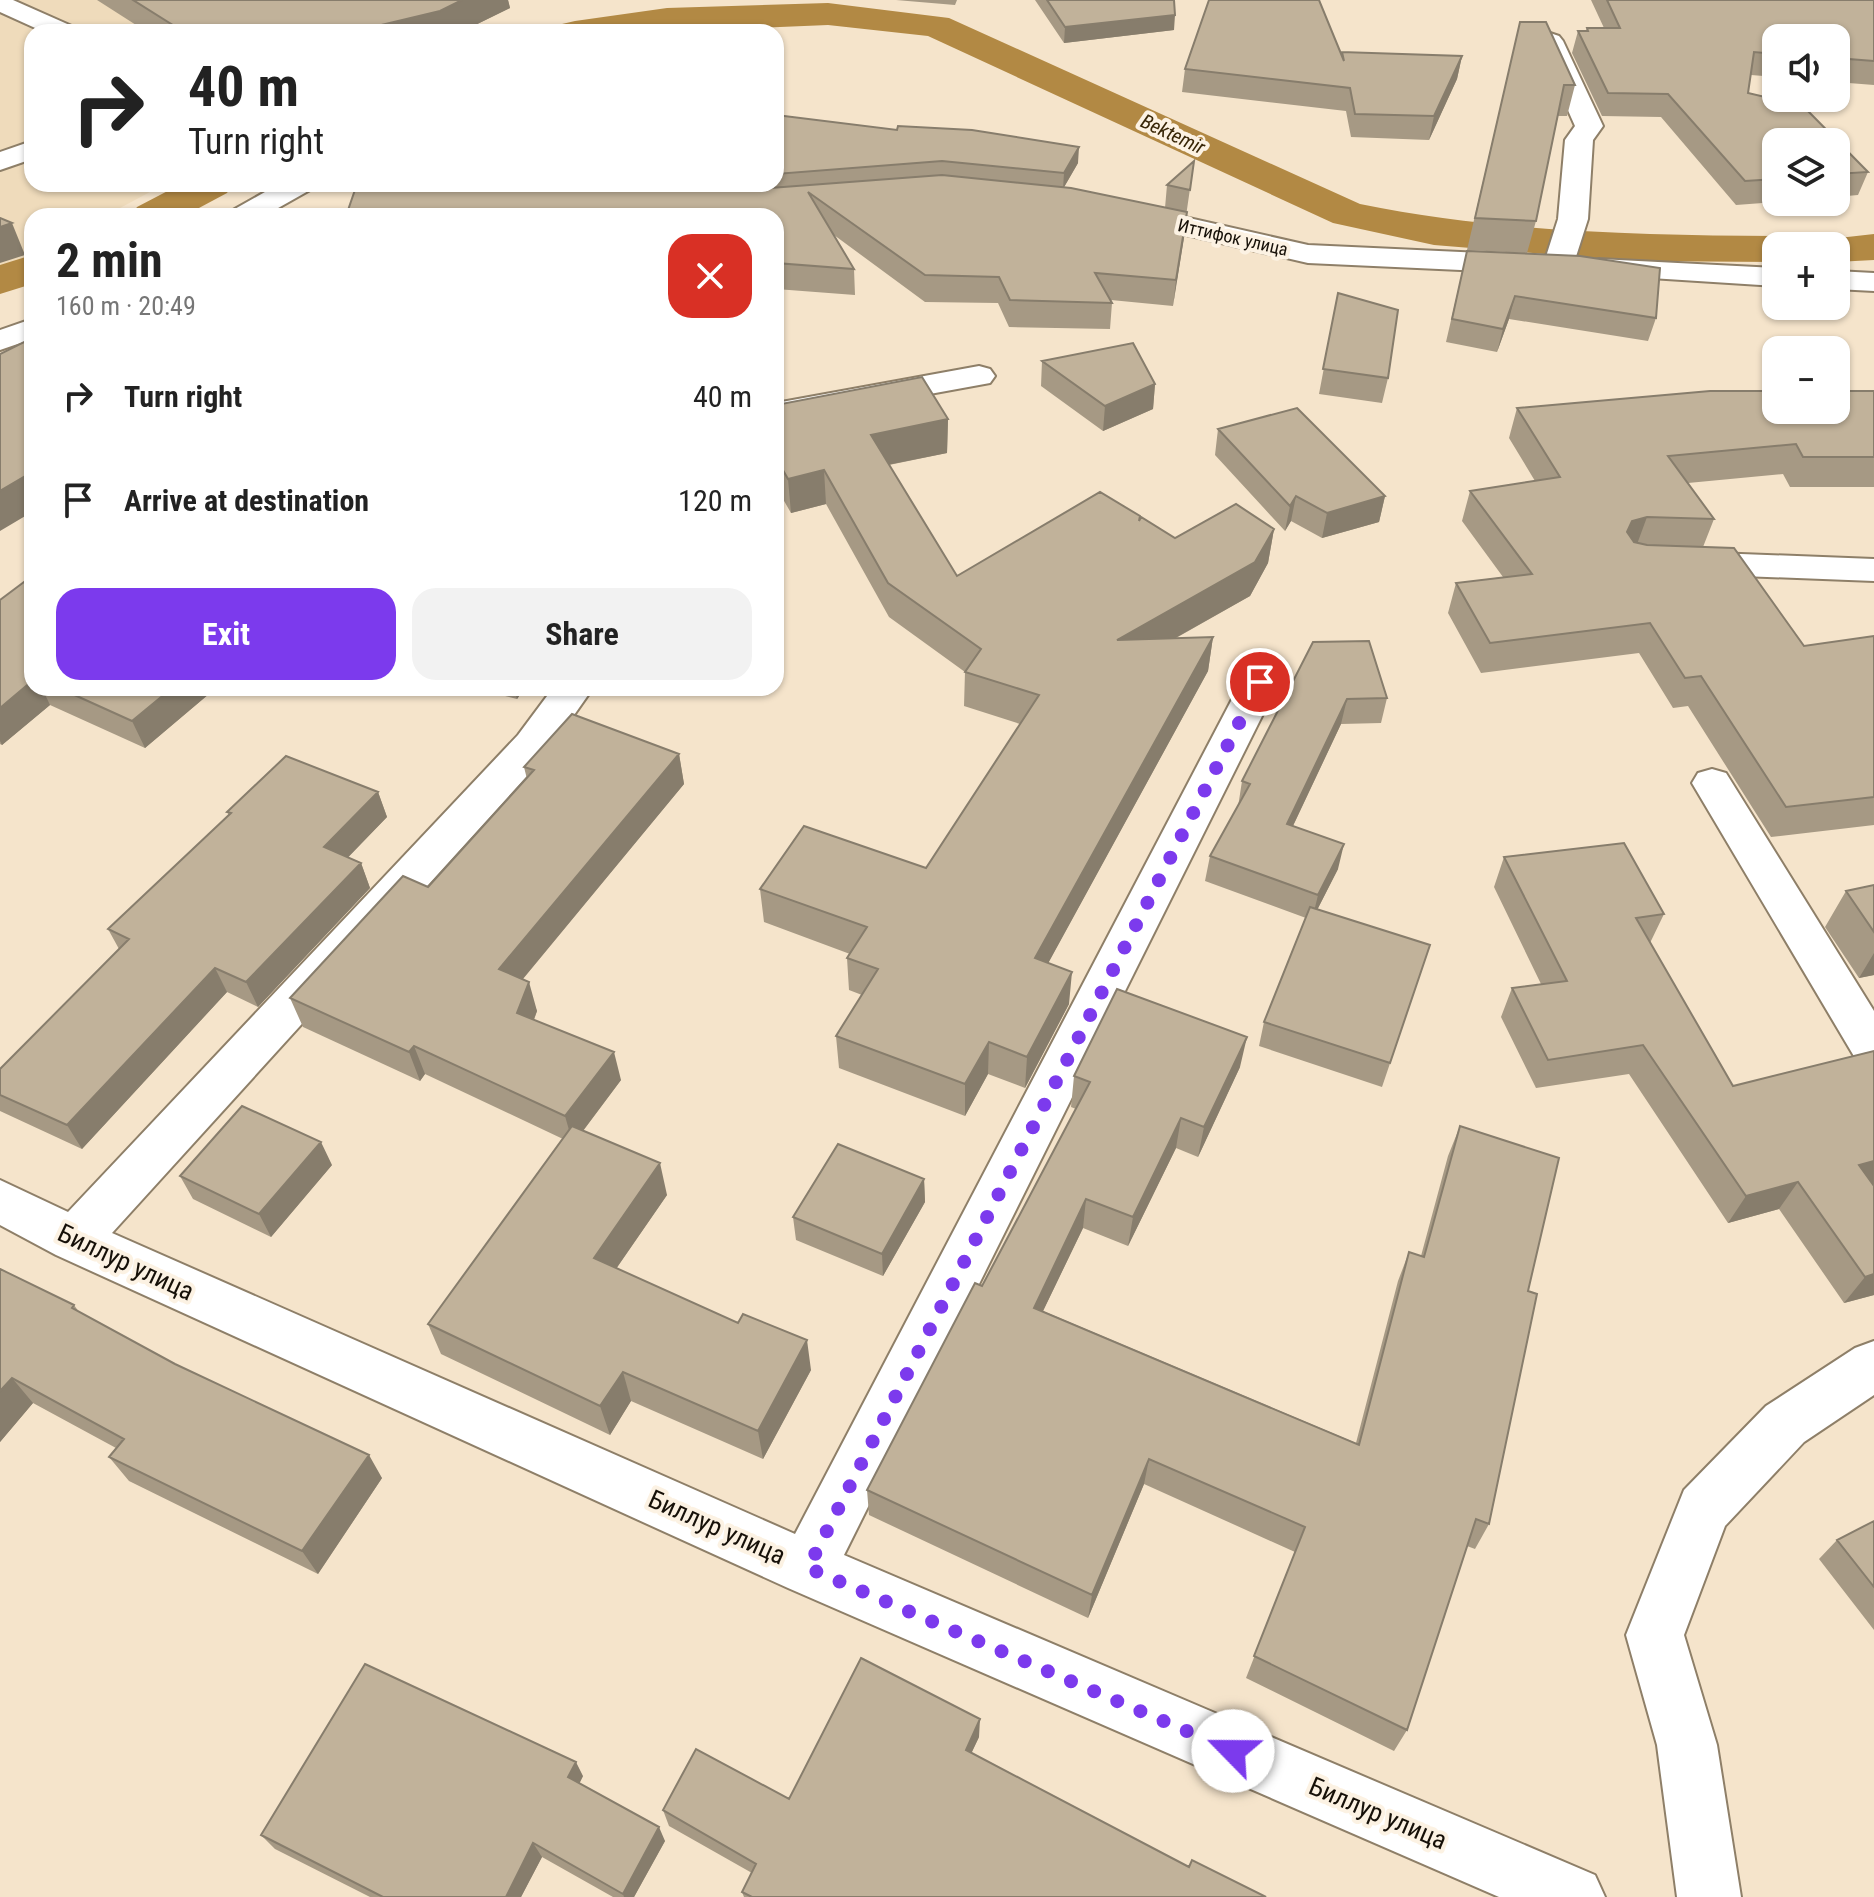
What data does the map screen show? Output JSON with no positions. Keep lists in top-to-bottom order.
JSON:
{
  "streets": {
    "street": ["Иттифок улица", "Биллур улица"]
  },
  "water": ["Bektemir"],
  "page": {
    "map_buttons": ["+", "−"],
    "turn": ["40 m", "Turn right"],
    "heading": ["2 min", "160 m · 20:49"],
    "list": [
      {
        "name": "Turn right",
        "value": "40 m"
      },
      {
        "name": "Arrive at destination",
        "value": "120 m"
      }
    ],
    "buttons": ["Exit", "Share"]
  }
}
